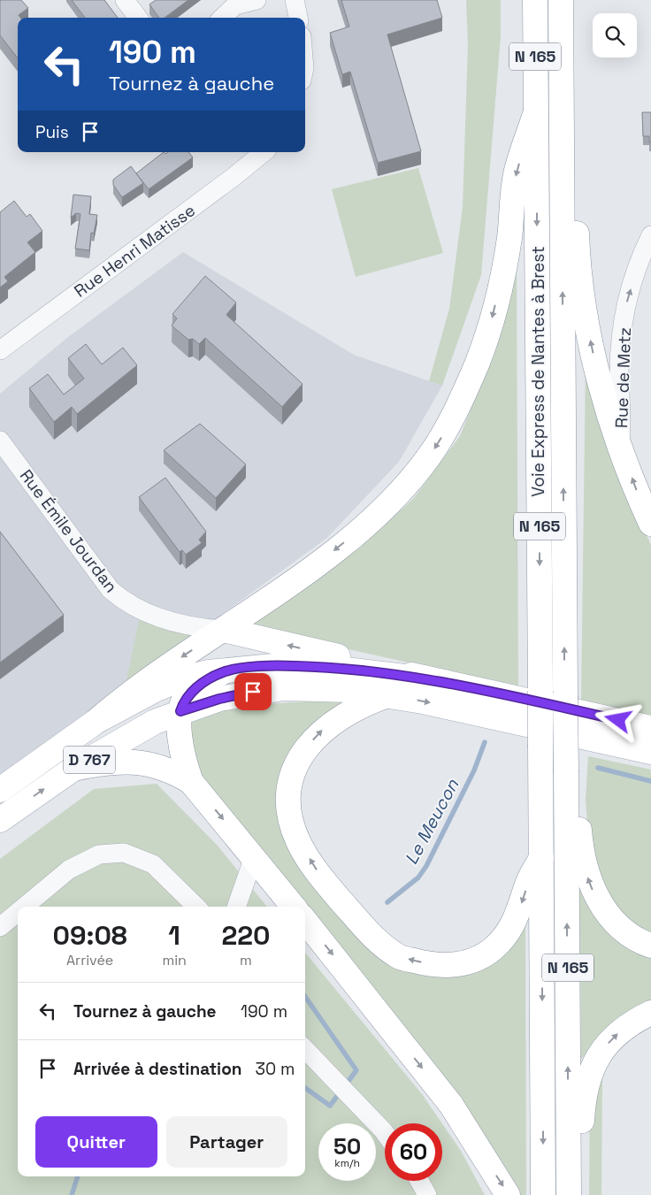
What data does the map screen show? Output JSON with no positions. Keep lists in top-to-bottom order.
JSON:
{
  "streets": {
    "main road": ["N 165", "Voie Express de Nantes à Brest", "D 767"],
    "street": ["Rue Henri Matisse", "Rue de Metz", "Rue Émile Jourdan"]
  },
  "one_way": ["Rue de Metz"],
  "water": ["Le Meucon"],
  "page": {
    "turn": ["190 m", "Tournez à gauche"],
    "then": "Puis",
    "eta": [
      "09:08",
      "Arrivée",
      "1",
      "min",
      "220",
      "m"
    ],
    "list": [
      {
        "name": "Tournez à gauche",
        "value": "190 m"
      },
      {
        "name": "Arrivée à destination",
        "value": "30 m"
      }
    ],
    "buttons": ["Quitter", "Partager"],
    "speed": "50 km/h",
    "limit": "60"
  }
}
